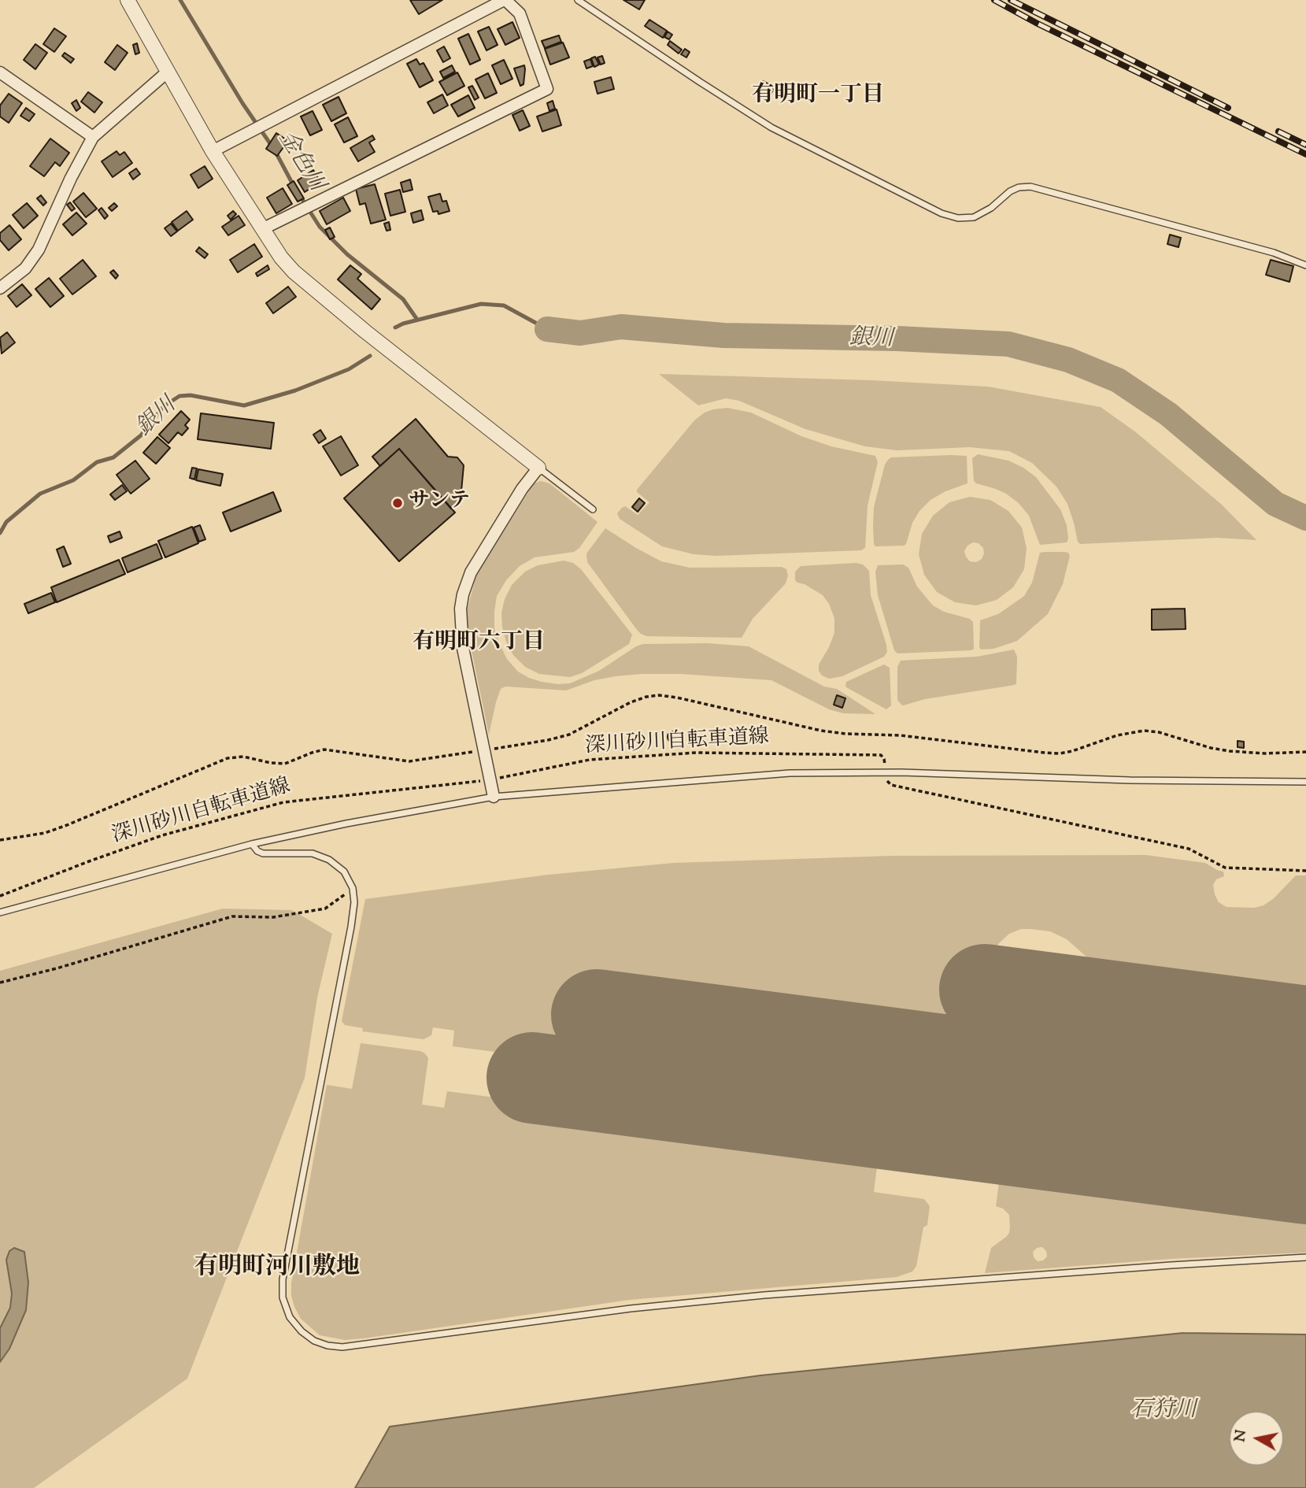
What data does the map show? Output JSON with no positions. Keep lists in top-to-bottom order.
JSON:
{
  "streets": {
    "path": ["深川砂川自転車道線"]
  },
  "districts": ["有明町一丁目", "有明町六丁目", "有明町河川敷地"],
  "water": ["金色川", "銀川", "石狩川"],
  "places": ["サンテ"],
  "north": "left"
}
